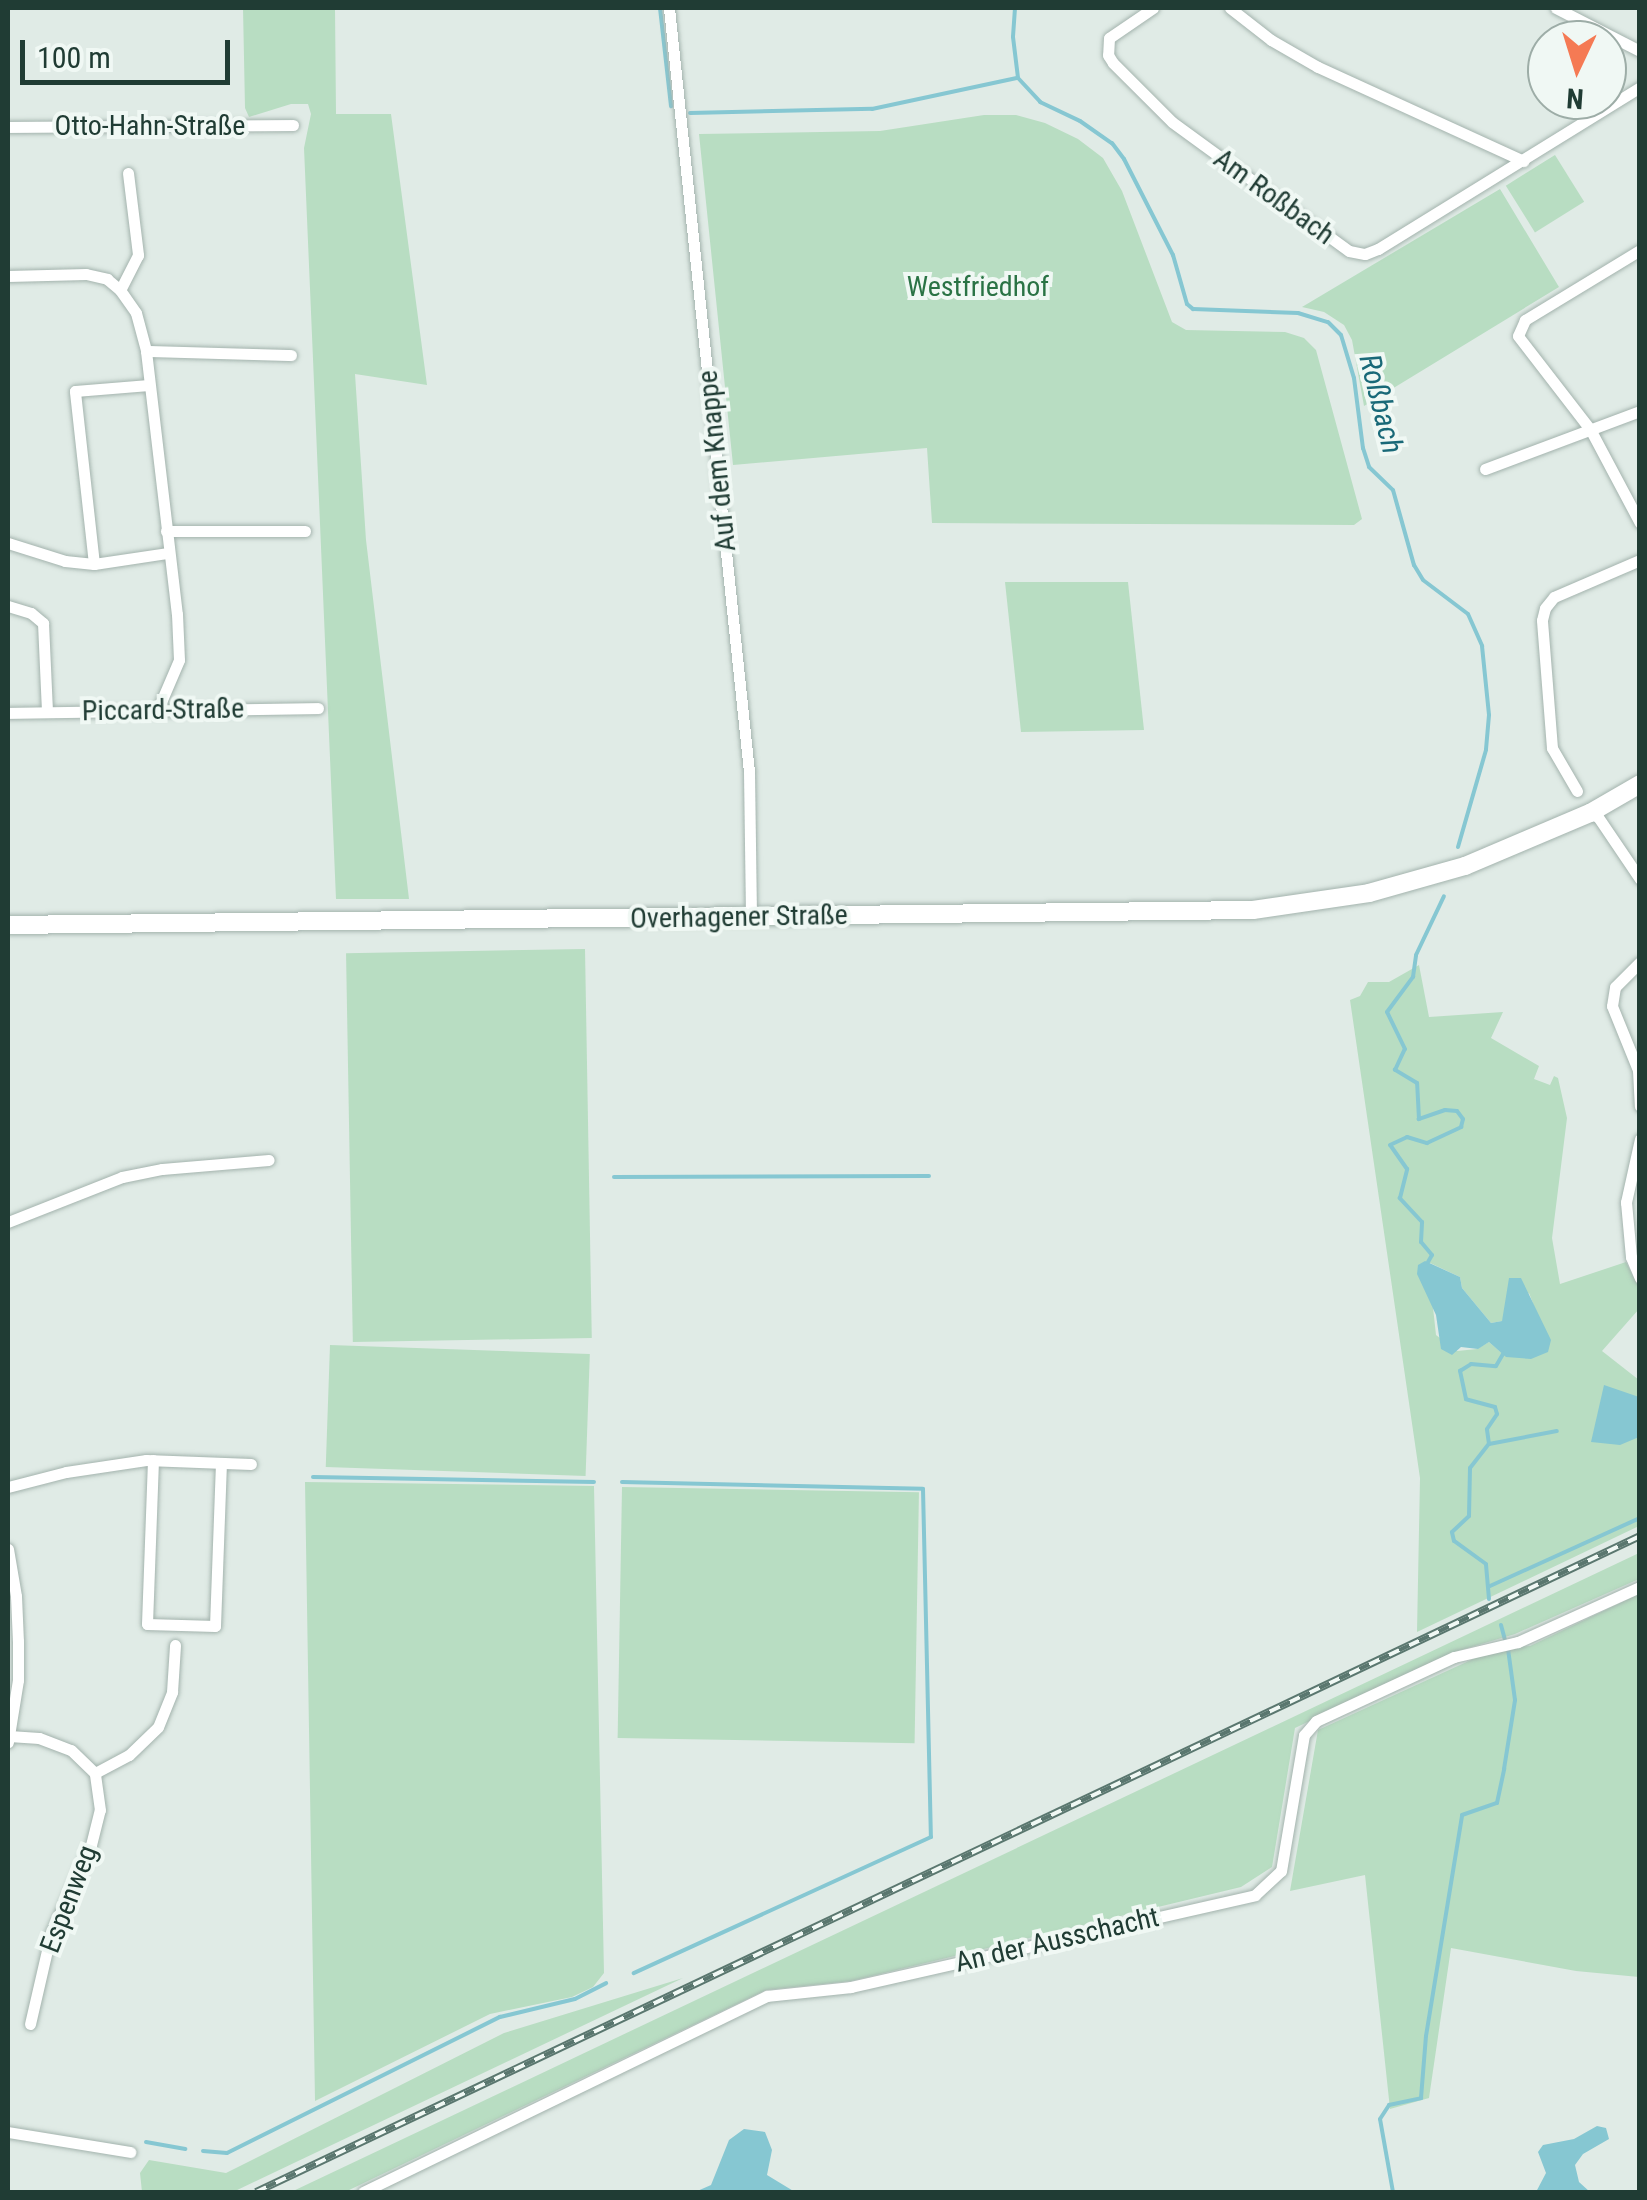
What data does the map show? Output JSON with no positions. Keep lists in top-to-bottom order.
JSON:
{
  "streets": {
    "main road": ["Overhagener Straße"],
    "street": [
      "Otto-Hahn-Straße",
      "Am Roßbach",
      "Auf dem Knappe",
      "Piccard-Straße",
      "Espenweg",
      "An der Ausschacht"
    ]
  },
  "crossings": [
    ["Auf dem Knappe", "Overhagener Straße"]
  ],
  "water": ["Roßbach"],
  "parks": ["Westfriedhof"],
  "scale_bar": "100 m",
  "north": "bottom"
}
